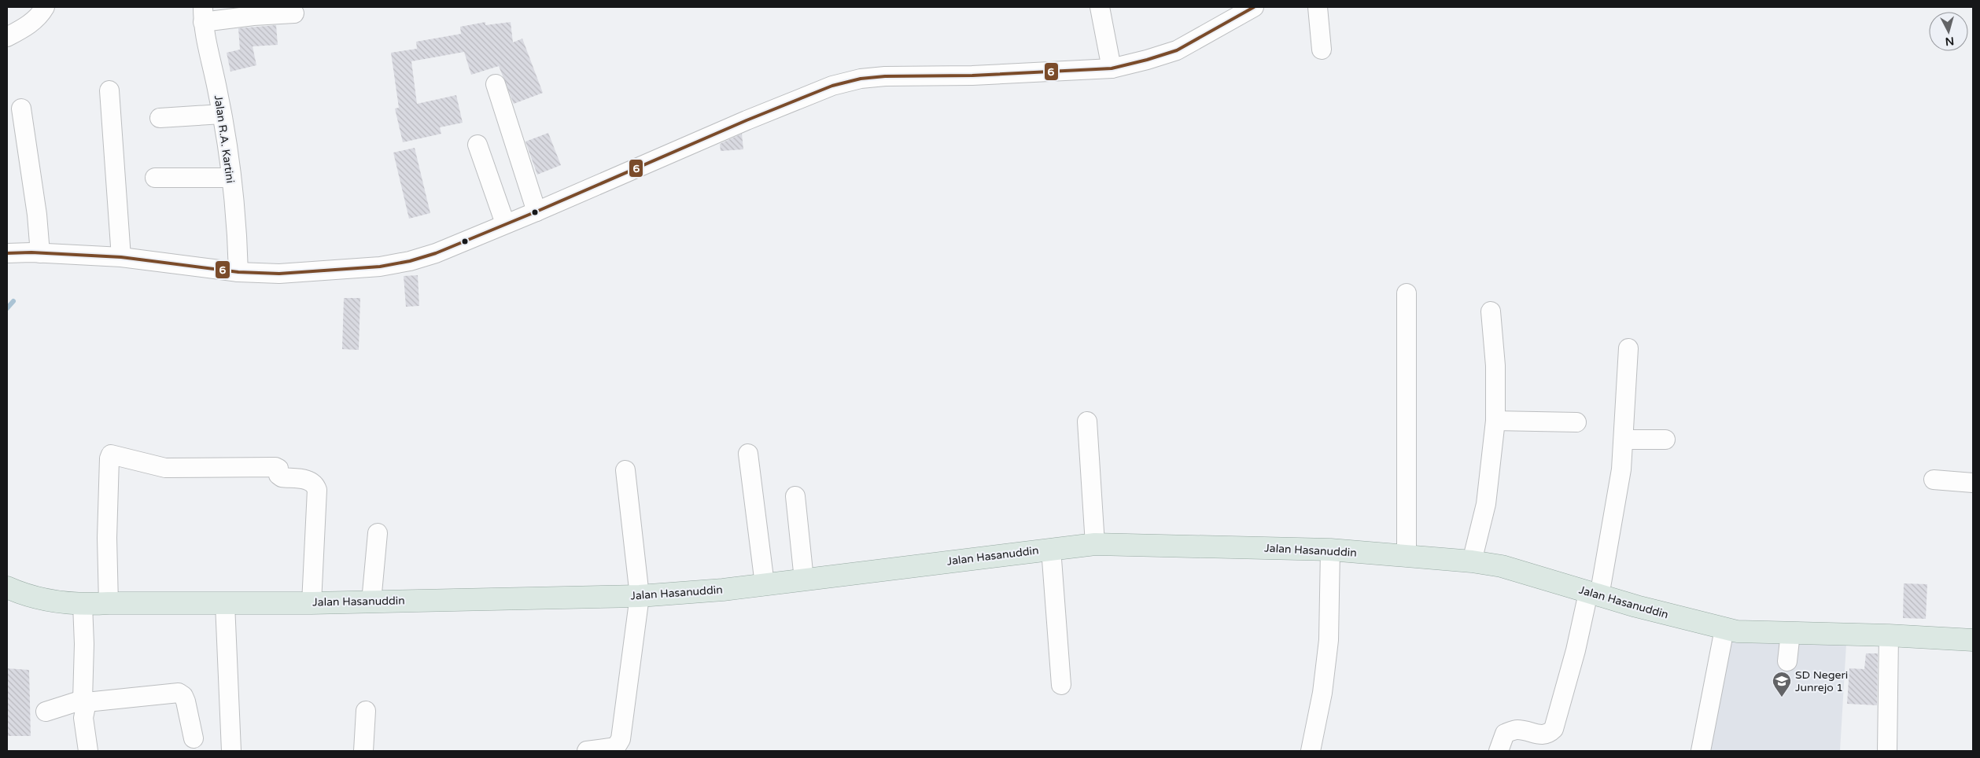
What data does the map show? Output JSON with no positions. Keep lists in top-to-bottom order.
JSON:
{
  "streets": {
    "main road": ["Jalan Hasanuddin"],
    "street": ["Jalan R.A. Kartini"]
  },
  "places": {
    "school or university": ["SD Negeri Junrejo 1"]
  },
  "lines": ["transit line 6"],
  "north": "bottom"
}
